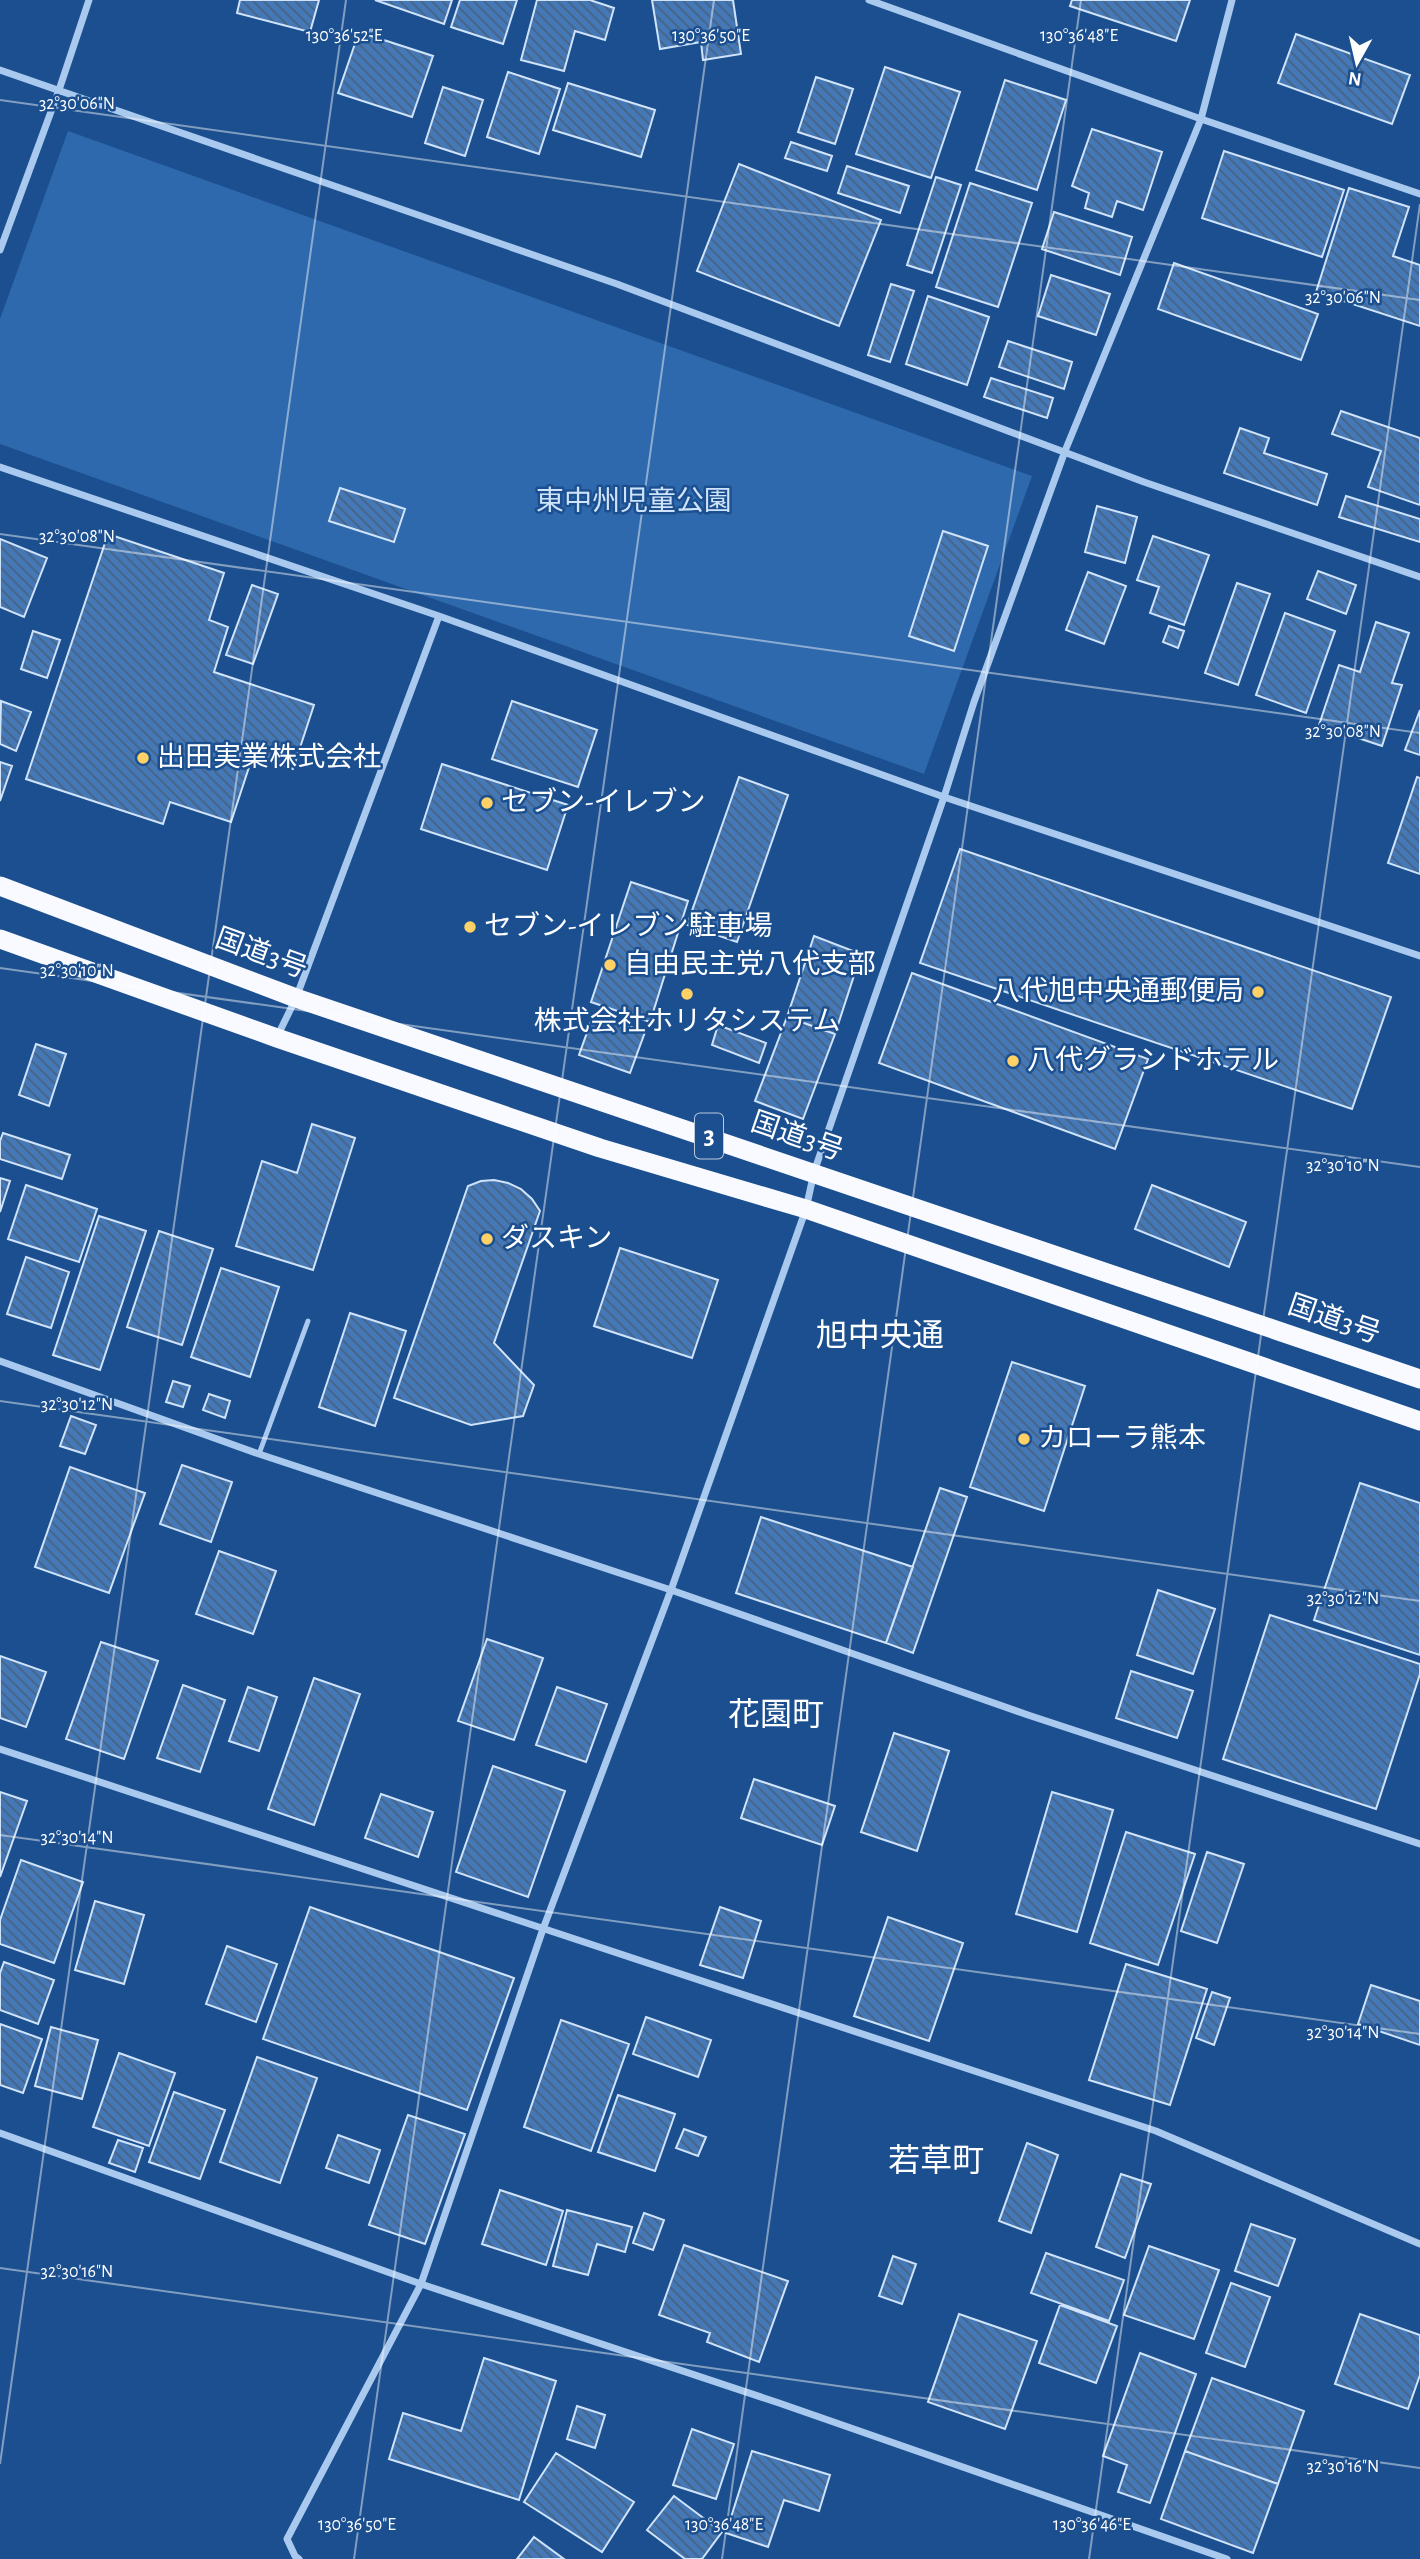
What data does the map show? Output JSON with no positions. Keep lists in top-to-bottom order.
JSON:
{
  "streets": {
    "highway": ["国道3号", "3"]
  },
  "districts": ["旭中央通", "花園町", "若草町"],
  "parks": ["東中州児童公園"],
  "places": [
    "出田実業株式会社",
    "セブン-イレブン",
    "セブン-イレブン駐車場",
    "自由民主党八代支部",
    "八代旭中央通郵便局",
    "株式会社ホリタシステム",
    "八代グランドホテル",
    "ダスキン",
    "カローラ熊本"
  ],
  "north": "bottom",
  "coordinates": [
    "130°36'52\"E",
    "130°36'50\"E",
    "130°36'48\"E",
    "32°30'06\"N",
    "32°30'08\"N",
    "32°30'10\"N",
    "32°30'12\"N",
    "32°30'14\"N",
    "32°30'16\"N",
    "130°36'46\"E"
  ]
}
